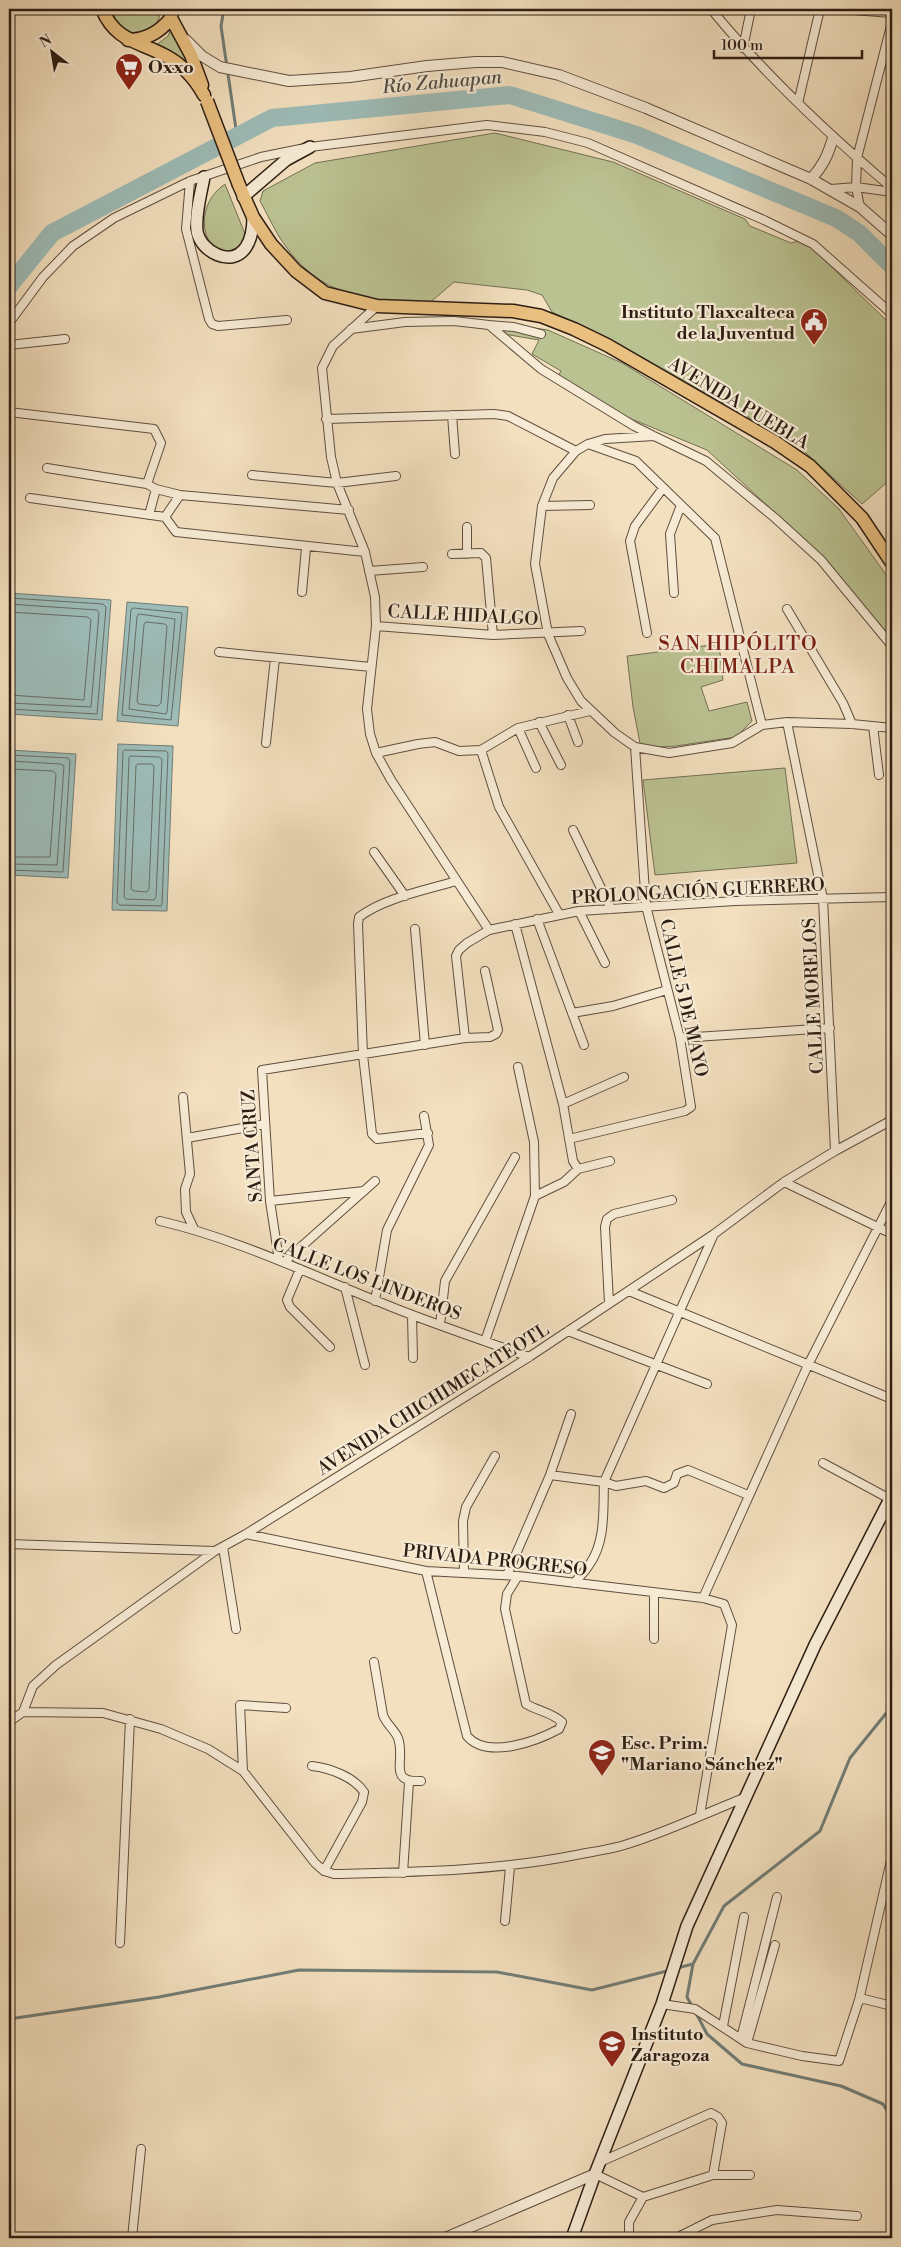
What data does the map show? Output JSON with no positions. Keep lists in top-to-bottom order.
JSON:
{
  "streets": {
    "main road": ["AVENIDA PUEBLA"],
    "street": [
      "CALLE HIDALGO",
      "PROLONGACIÓN GUERRERO",
      "CALLE MORELOS",
      "CALLE 5 DE MAYO",
      "SANTA CRUZ",
      "CALLE LOS LINDEROS",
      "AVENIDA CHICHIMECATEOTL",
      "PRIVADA PROGRESO"
    ]
  },
  "crossings": [
    ["PROLONGACIÓN GUERRERO", "CALLE MORELOS"],
    ["PROLONGACIÓN GUERRERO", "CALLE 5 DE MAYO"],
    ["CALLE MORELOS", "AVENIDA CHICHIMECATEOTL"],
    ["SANTA CRUZ", "CALLE LOS LINDEROS"],
    ["CALLE LOS LINDEROS", "AVENIDA CHICHIMECATEOTL"],
    ["AVENIDA CHICHIMECATEOTL", "PRIVADA PROGRESO"]
  ],
  "districts": ["SAN HIPÓLITO CHIMALPA"],
  "water": ["Río Zahuapan"],
  "places": {
    "supermarket": ["Oxxo"],
    "public building": ["Instituto Tlaxcalteca de la Juventud"],
    "school or university": ["Esc. Prim. \"Mariano Sánchez\"", "Instituto Zaragoza"]
  },
  "scale_bar": "100 m",
  "north": "top left"
}
